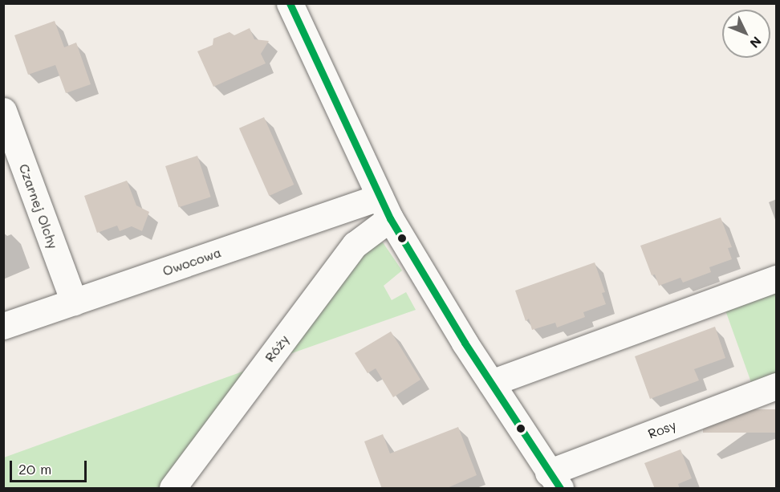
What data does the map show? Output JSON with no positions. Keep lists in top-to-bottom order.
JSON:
{
  "streets": {
    "street": [
      "Czarnej Olchy",
      "Owocowa",
      "Róży",
      "Rosy"
    ]
  },
  "crossings": [
    ["Czarnej Olchy", "Owocowa"],
    ["Owocowa", "Róży"]
  ],
  "scale_bar": "20 m",
  "north": "bottom right"
}
